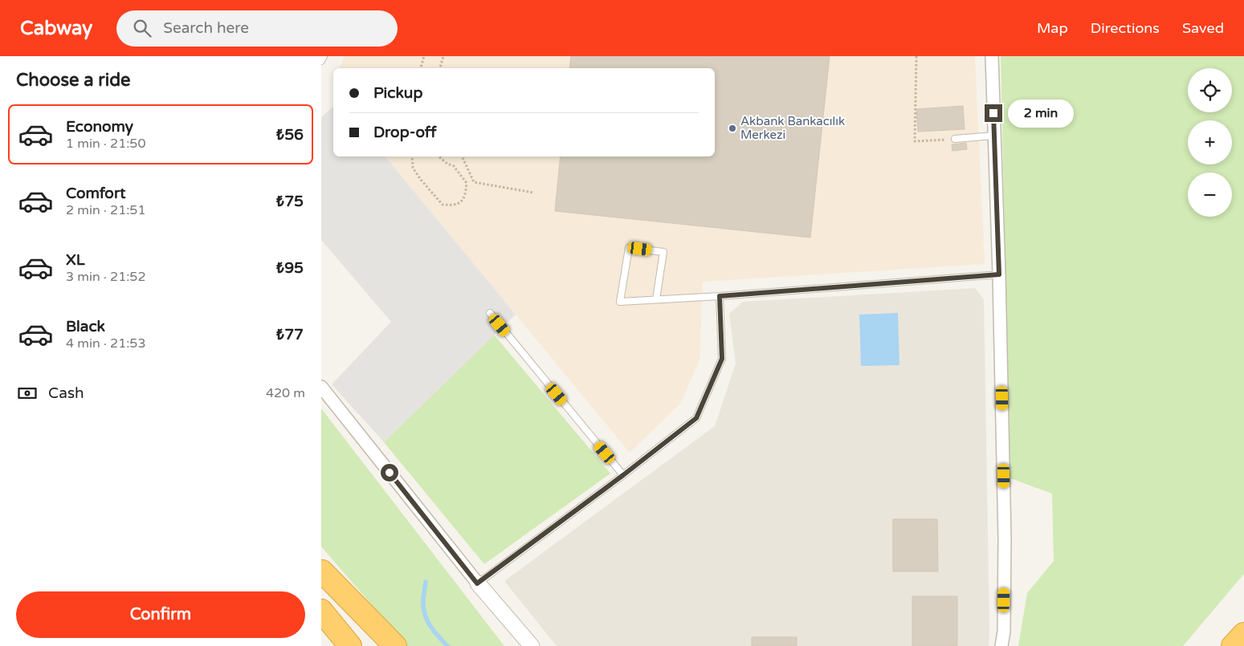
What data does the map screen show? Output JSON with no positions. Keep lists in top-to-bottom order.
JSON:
{
  "places": ["Akbank Bankacılık Merkezi"],
  "page": {
    "header": "Cabway",
    "search": "Search here",
    "nav": ["Map", "Directions", "Saved"],
    "heading": "Choose a ride",
    "map_buttons": ["+", "−"],
    "banner": ["Pickup", "Drop-off"],
    "bubble": "2 min",
    "list": [
      {
        "name": "Economy",
        "note": "1 min · 21:50",
        "value": "₺56"
      },
      {
        "name": "Comfort",
        "note": "2 min · 21:51",
        "value": "₺75"
      },
      {
        "name": "XL",
        "note": "3 min · 21:52",
        "value": "₺95"
      },
      {
        "name": "Black",
        "note": "4 min · 21:53",
        "value": "₺77"
      }
    ],
    "pay": ["Cash", "420 m"],
    "buttons": "Confirm"
  }
}
